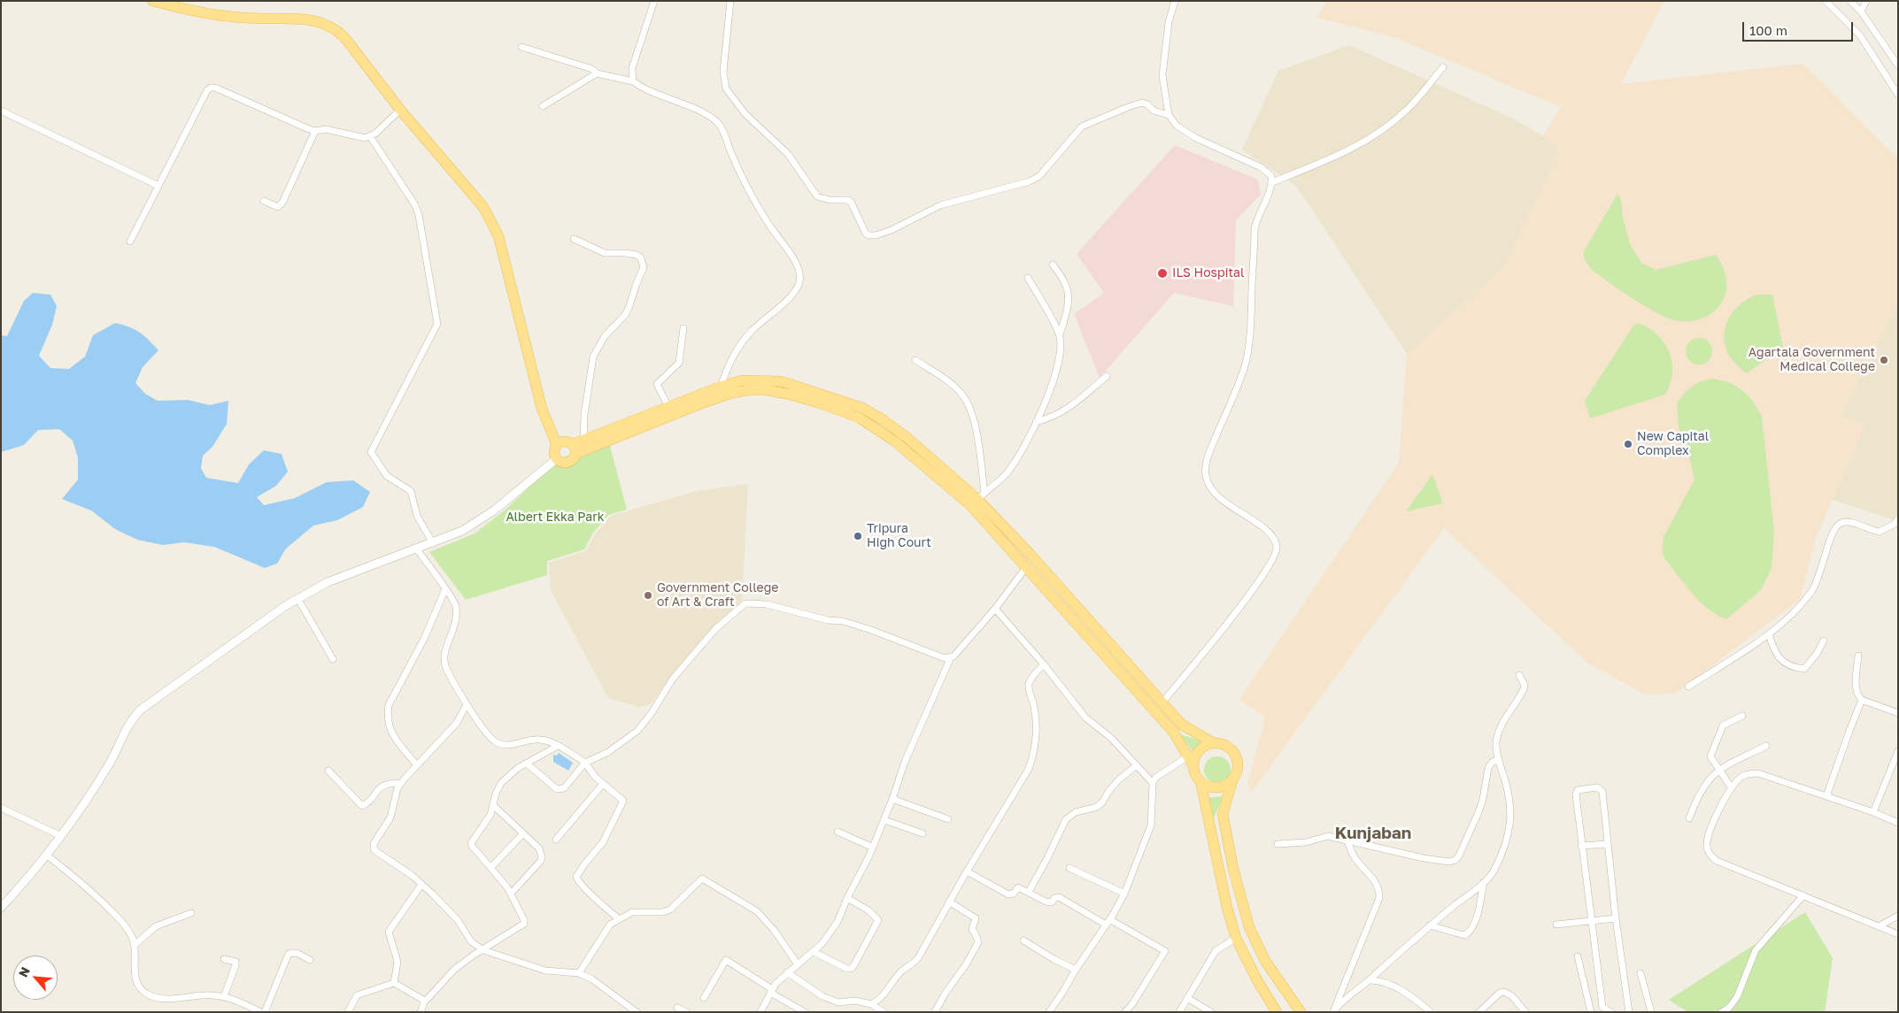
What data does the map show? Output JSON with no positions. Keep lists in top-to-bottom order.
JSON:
{
  "districts": ["Kunjaban"],
  "parks": ["Albert Ekka Park"],
  "places": [
    "ILS Hospital",
    "Agartala Government Medical College",
    "New Capital Complex",
    "Tripura High Court",
    "Government College of Art & Craft"
  ],
  "scale_bar": "100 m",
  "north": "top left"
}
